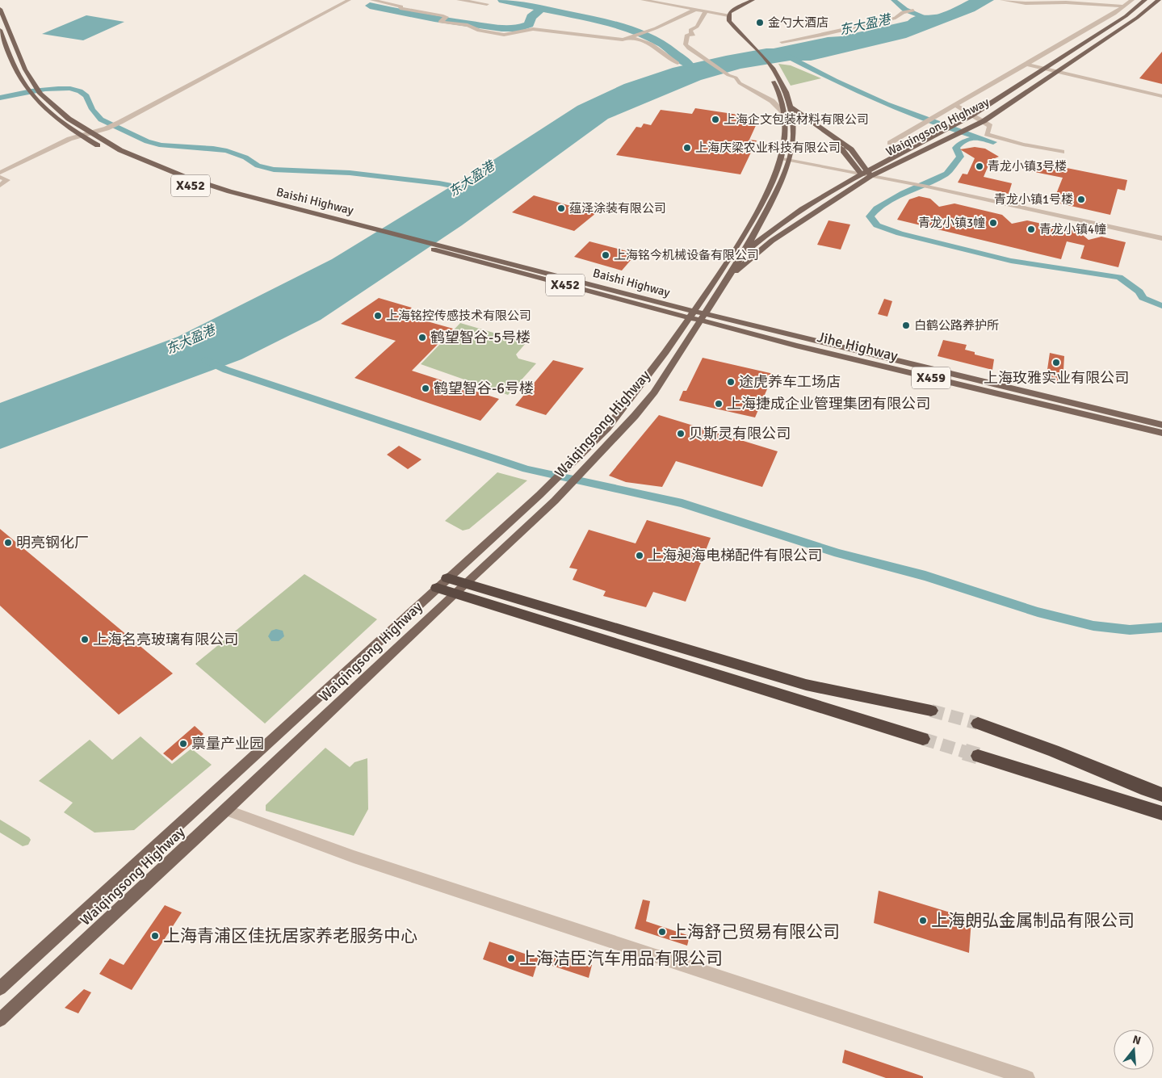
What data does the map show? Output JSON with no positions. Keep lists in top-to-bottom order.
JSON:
{
  "streets": {
    "main road": [
      "Waiqingsong Highway",
      "X452",
      "Baishi Highway",
      "Jihe Highway",
      "X459"
    ]
  },
  "crossings": [
    ["Waiqingsong Highway", "Baishi Highway"],
    ["Waiqingsong Highway", "Jihe Highway"],
    ["Baishi Highway", "Jihe Highway"]
  ],
  "water": ["东大盈港"],
  "places": [
    "金勺大酒店",
    "上海企文包装材料有限公司",
    "上海庆梁农业科技有限公司",
    "青龙小镇3号楼",
    "青龙小镇1号楼",
    "蕴泽涂装有限公司",
    "青龙小镇3幢",
    "青龙小镇4幢",
    "上海铭今机械设备有限公司",
    "上海铭控传感技术有限公司",
    "白鹤公路养护所",
    "鹤望智谷-5号楼",
    "上海玫雅实业有限公司",
    "途虎养车工场店",
    "鹤望智谷-6号楼",
    "上海捷成企业管理集团有限公司",
    "贝斯灵有限公司",
    "明亮钢化厂",
    "上海昶海电梯配件有限公司",
    "上海名亮玻璃有限公司",
    "禀量产业园",
    "上海朗弘金属制品有限公司",
    "上海舒己贸易有限公司",
    "上海青浦区佳抚居家养老服务中心",
    "上海洁臣汽车用品有限公司"
  ],
  "north": "top"
}
